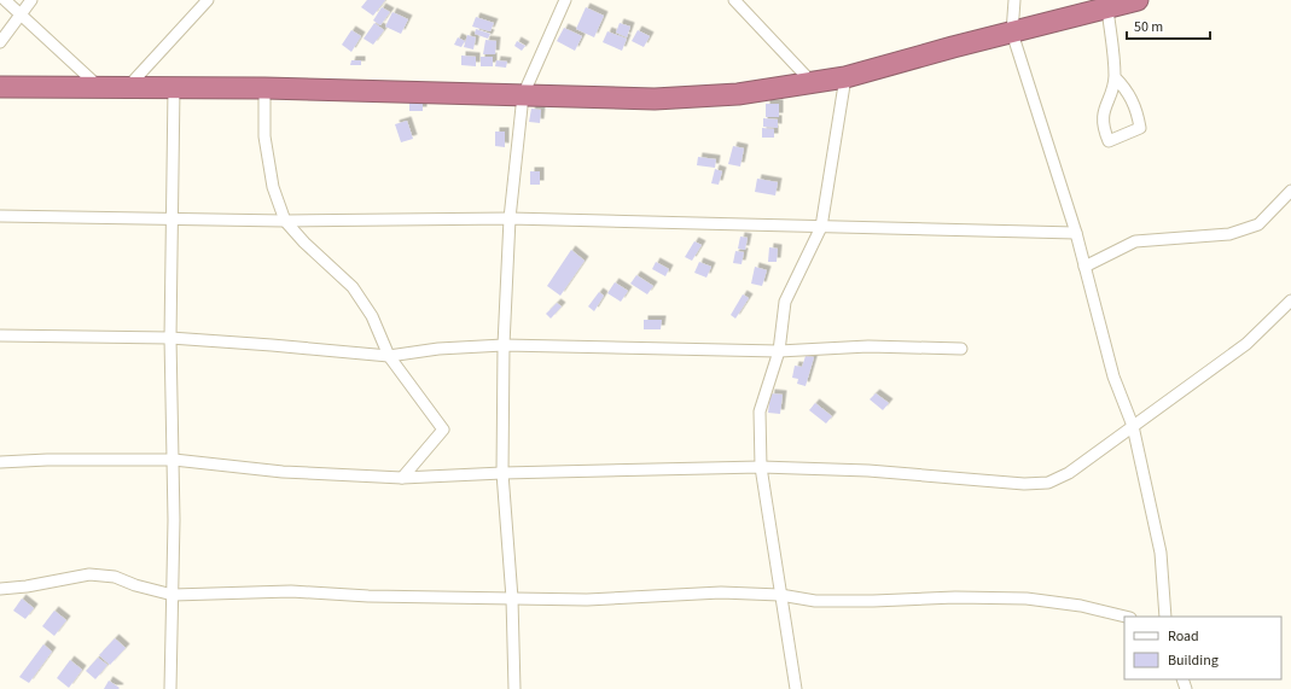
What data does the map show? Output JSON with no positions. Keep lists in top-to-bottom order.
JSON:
{
  "legend": ["Road", "Building"],
  "scale_bar": "50 m"
}
